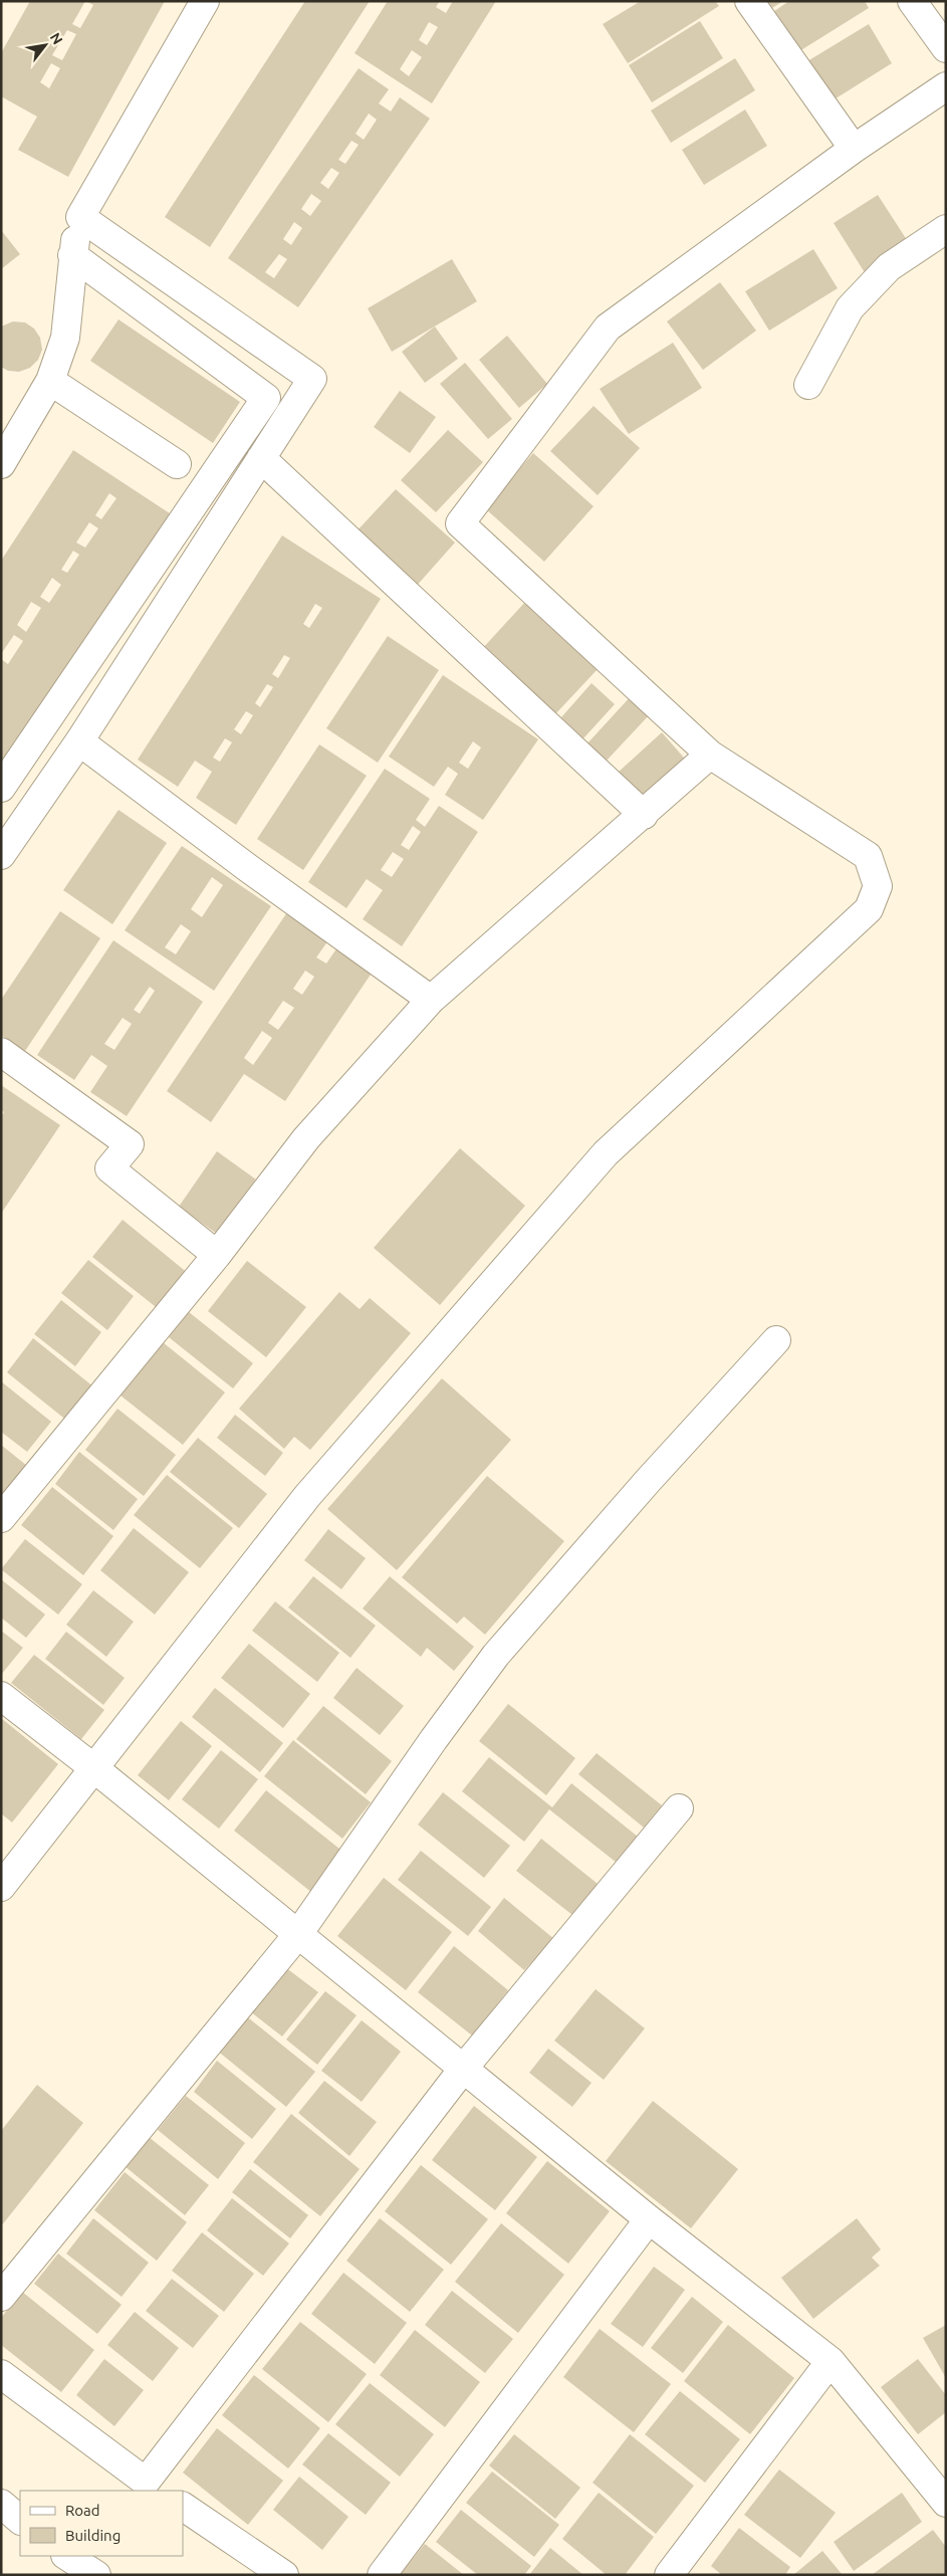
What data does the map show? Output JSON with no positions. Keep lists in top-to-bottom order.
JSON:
{
  "legend": ["Road", "Building"],
  "north": "top right"
}
